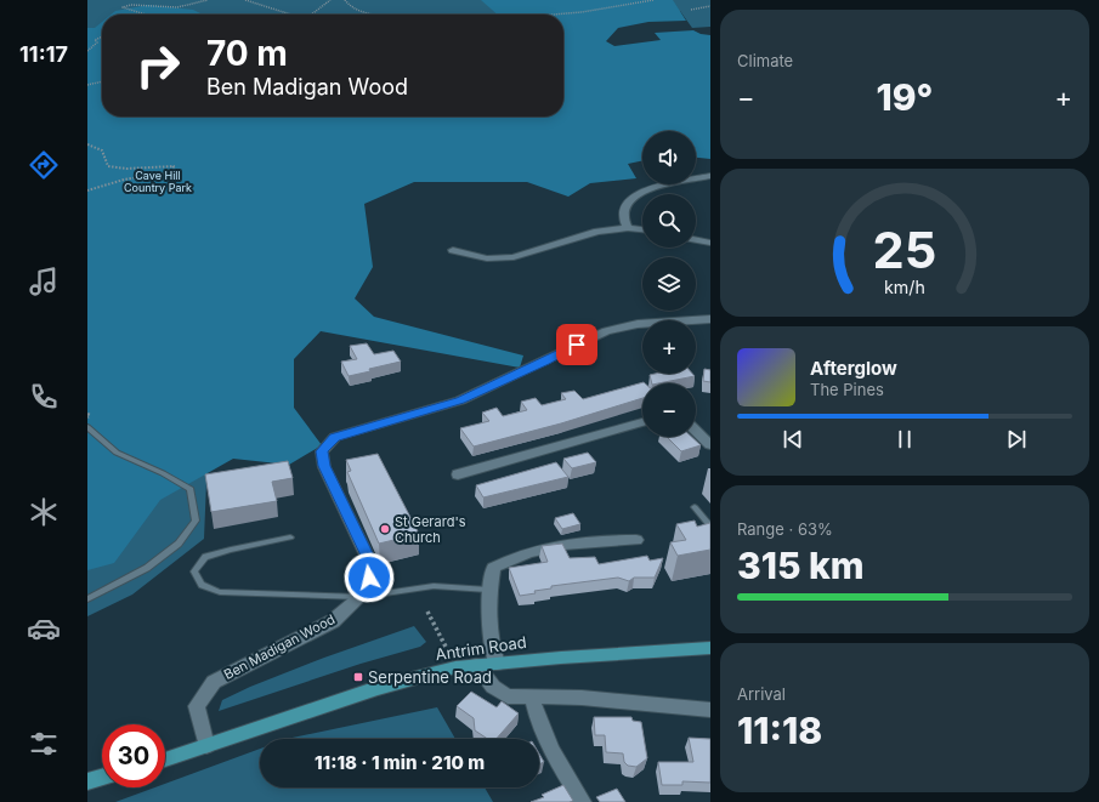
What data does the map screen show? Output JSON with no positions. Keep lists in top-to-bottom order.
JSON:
{
  "streets": {
    "main road": ["Antrim Road"],
    "street": ["Ben Madigan Wood"]
  },
  "crossings": [
    ["Ben Madigan Wood", "Antrim Road"]
  ],
  "parks": ["Cave Hill Country Park"],
  "places": {
    "other": ["St Gerard's Church"],
    "transit": ["Serpentine Road"]
  },
  "page": {
    "tabs": "11:17",
    "tile": [
      "Climate",
      ["Range · 63%", "315 km"],
      ["Arrival", "11:18"]
    ],
    "turn": ["70 m", "Ben Madigan Wood"],
    "heat": ["−", "19°", "+"],
    "map_buttons": ["+", "−"],
    "song": ["Afterglow", "The Pines"],
    "limit": "30",
    "trip": "11:18 · 1 min · 210 m",
    "gauge": ["25", "km/h"]
  }
}
